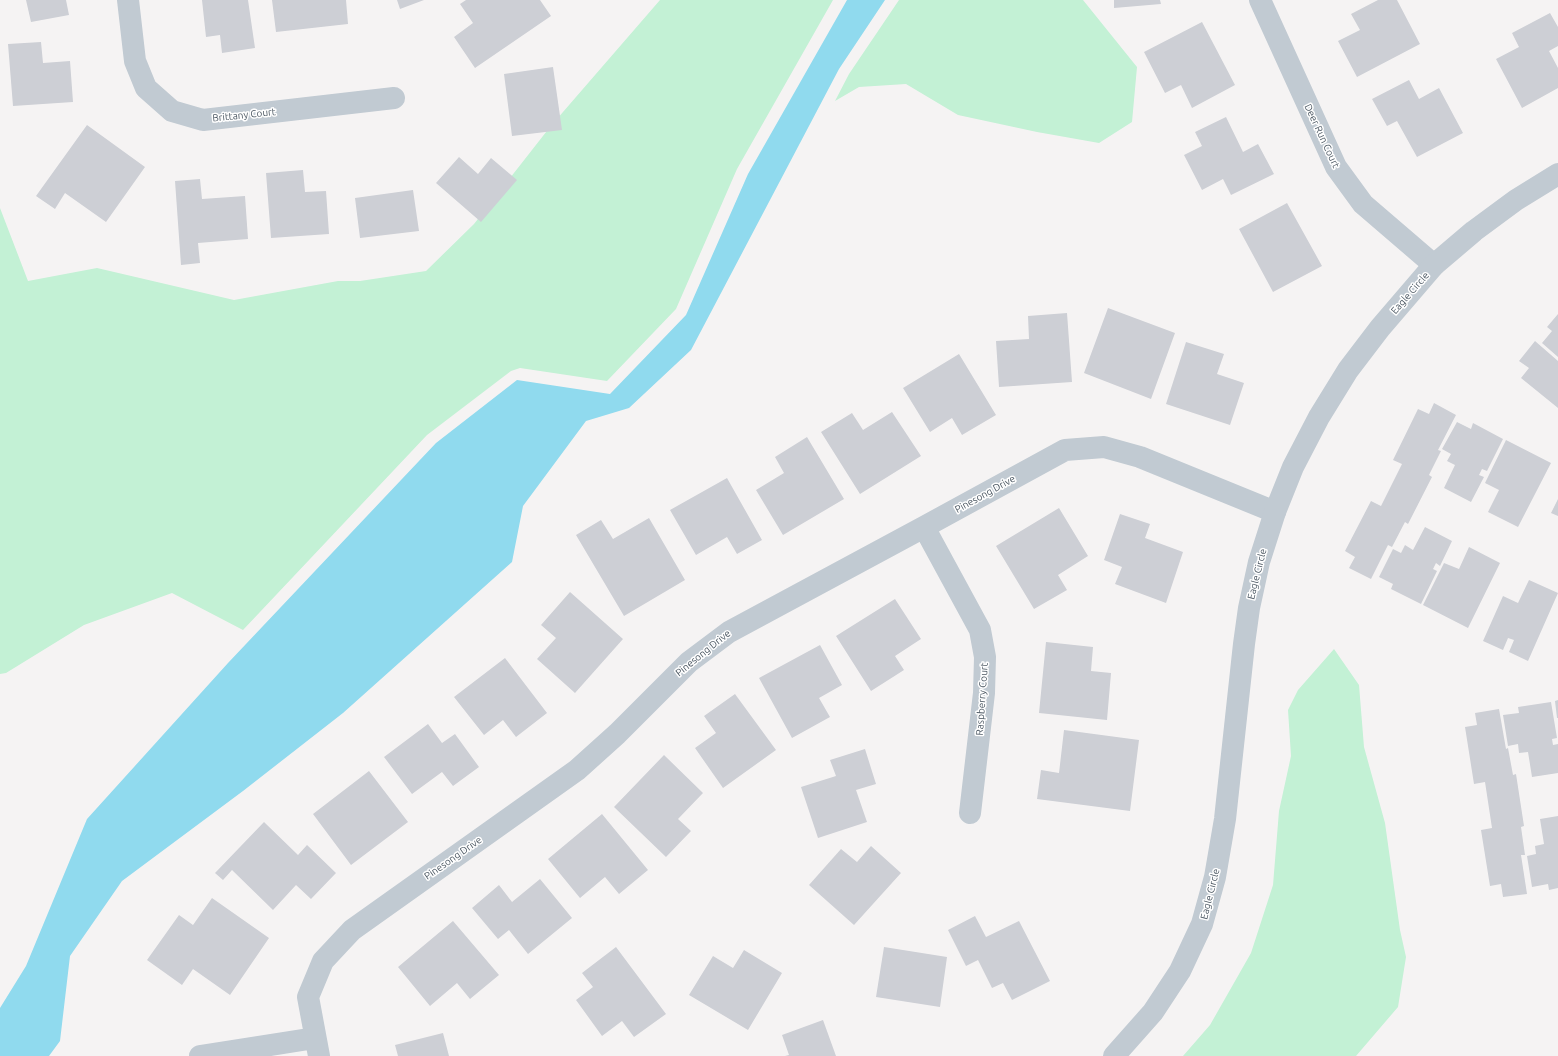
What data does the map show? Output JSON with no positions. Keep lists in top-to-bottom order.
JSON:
{
  "streets": {
    "street": [
      "Brittany Court",
      "Deer Run Court",
      "Eagle Circle",
      "Pinesong Drive",
      "Raspberry Court"
    ]
  },
  "crossings": [
    ["Deer Run Court", "Eagle Circle"],
    ["Eagle Circle", "Pinesong Drive"],
    ["Pinesong Drive", "Raspberry Court"]
  ]
}
